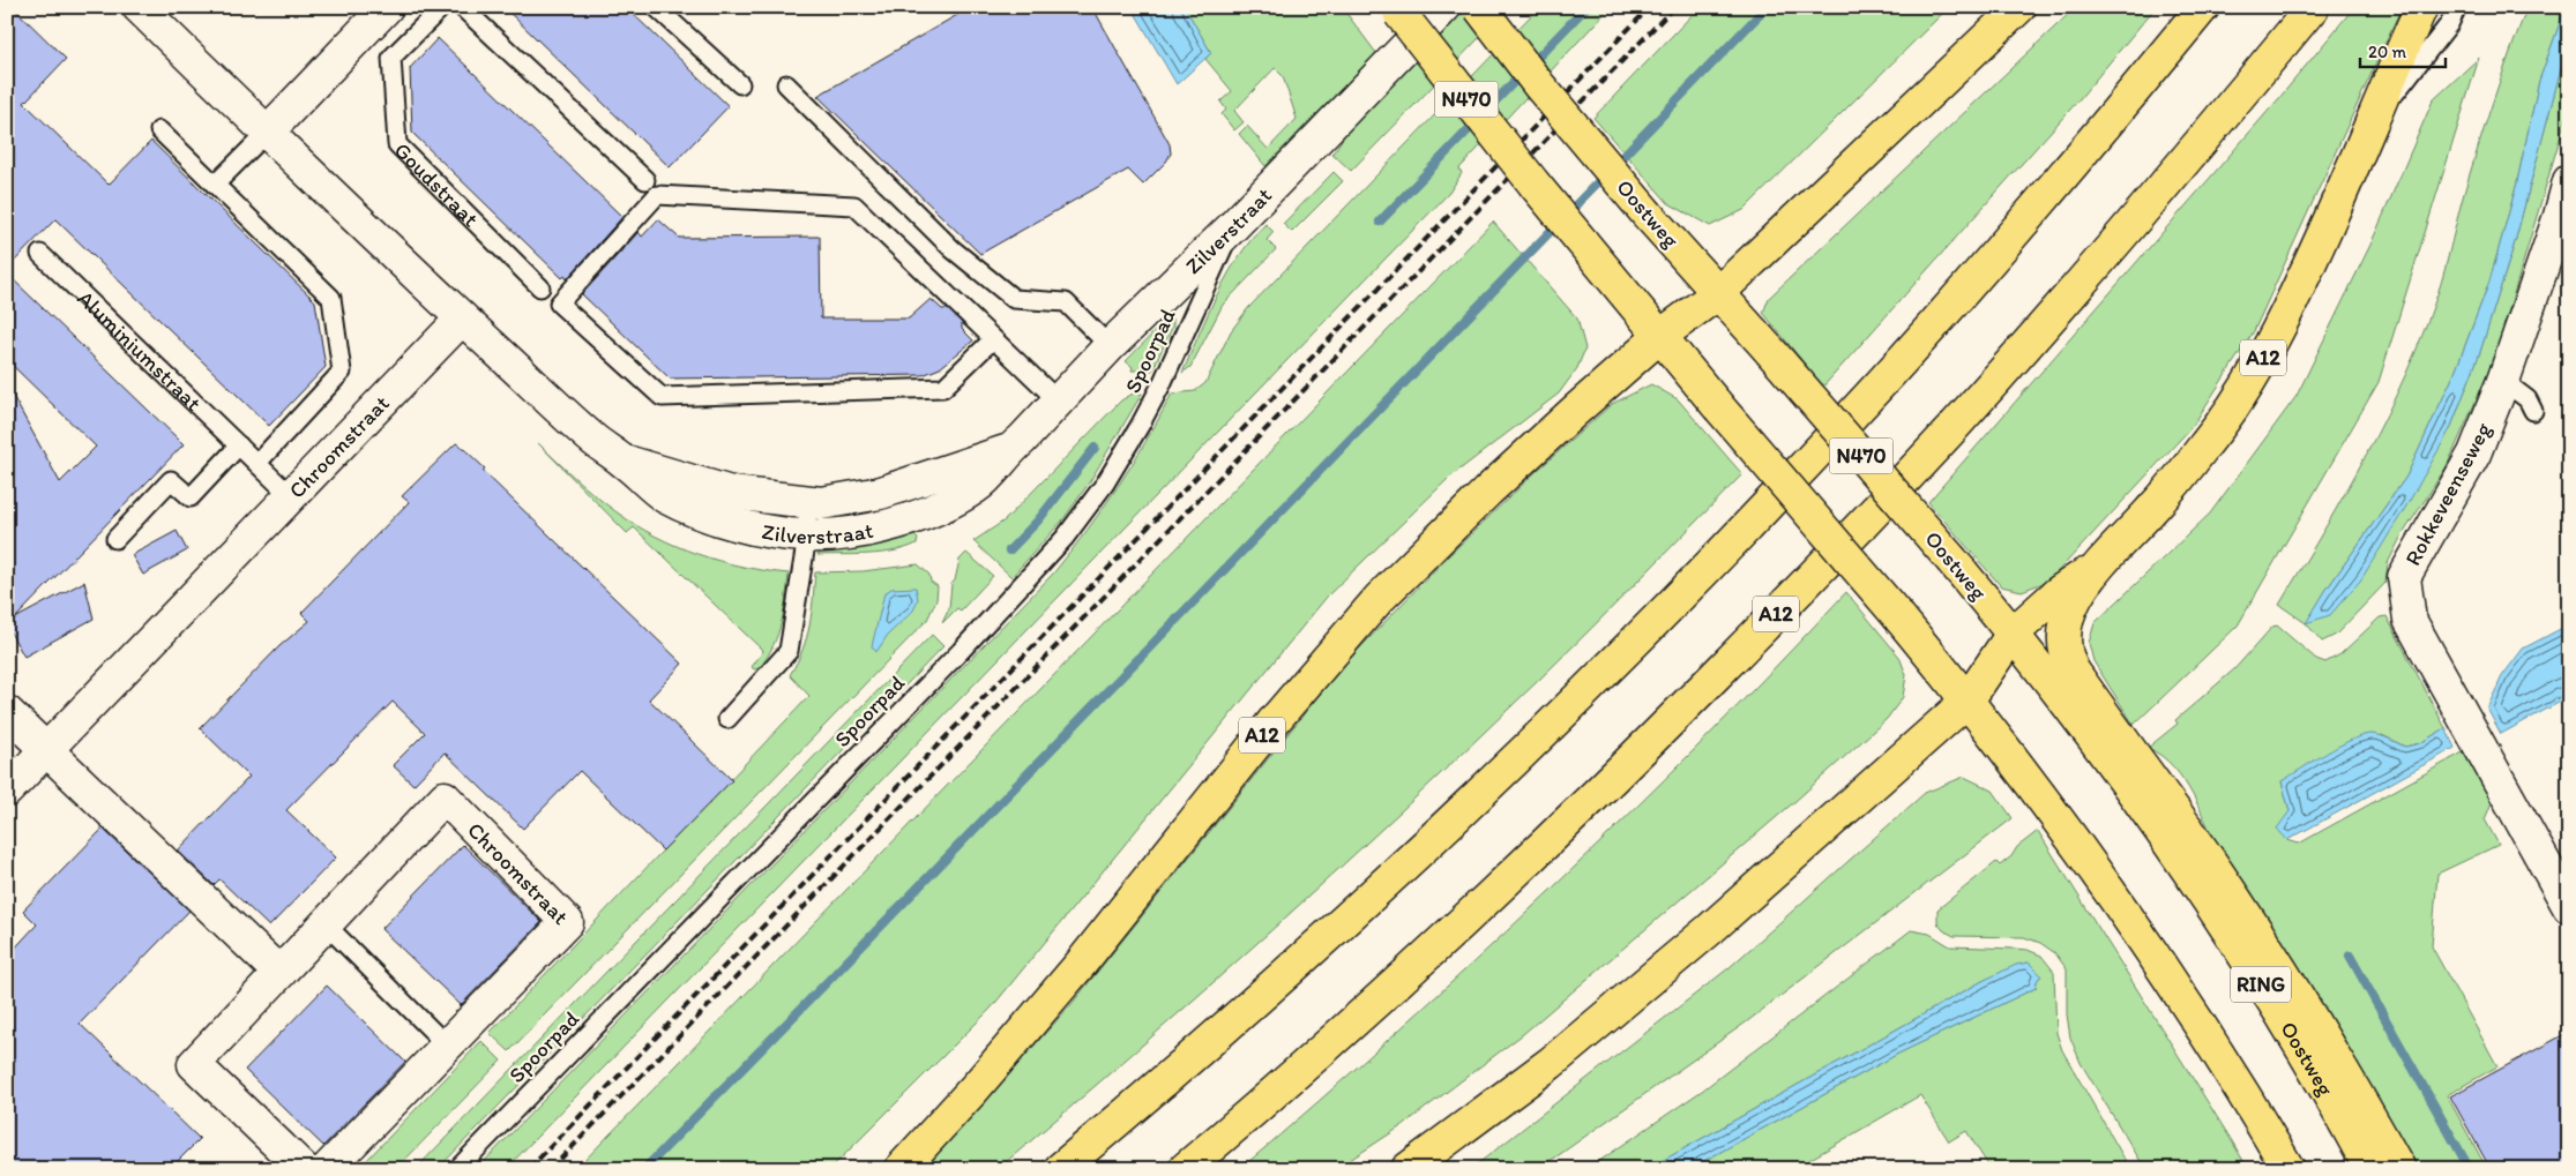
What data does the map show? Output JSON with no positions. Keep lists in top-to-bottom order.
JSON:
{
  "streets": {
    "main road": [
      "N470",
      "Oostweg",
      "A12",
      "RING"
    ],
    "street": ["Zilverstraat", "Chroomstraat", "Rokkeveenseweg"],
    "lane": ["Goudstraat", "Aluminiumstraat", "Spoorpad"]
  },
  "crossings": [
    ["N470", "A12"],
    ["Oostweg", "A12"],
    ["Zilverstraat", "Spoorpad"],
    ["Zilverstraat", "Chroomstraat"],
    ["Aluminiumstraat", "Chroomstraat"]
  ],
  "scale_bar": "20 m"
}
